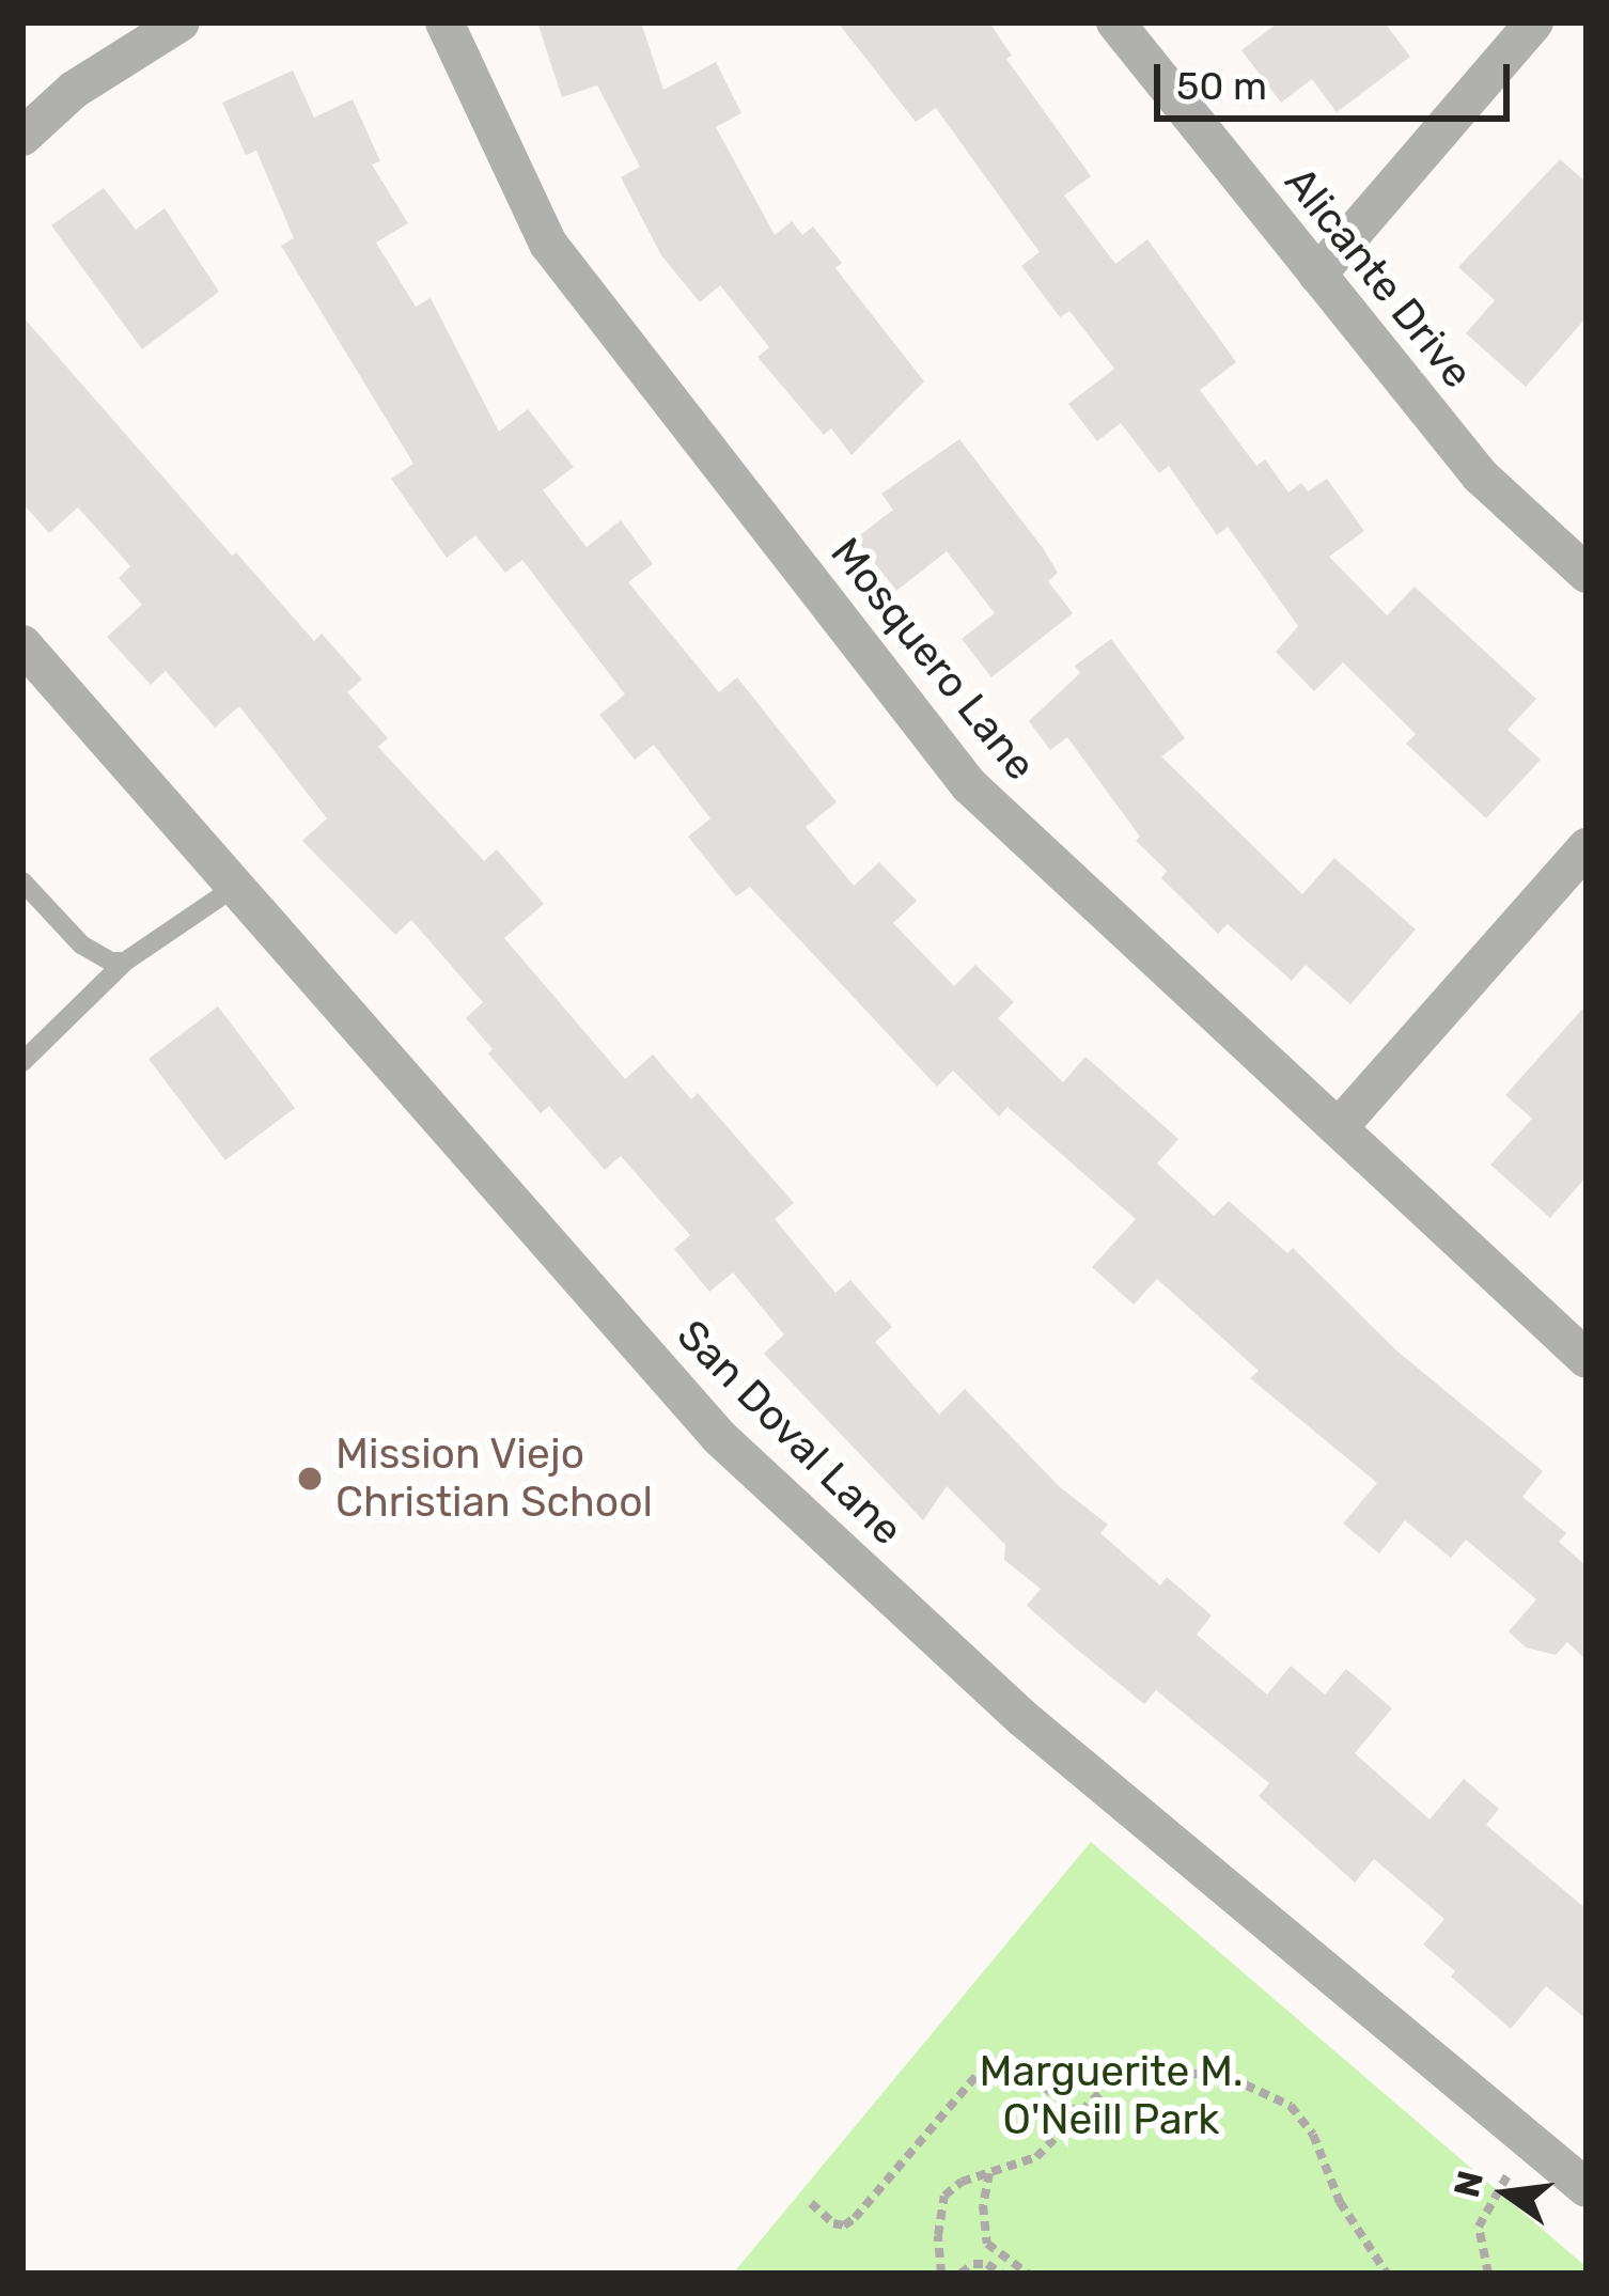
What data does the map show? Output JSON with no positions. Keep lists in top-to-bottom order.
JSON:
{
  "streets": {
    "street": ["Alicante Drive", "Mosquero Lane", "San Doval Lane"]
  },
  "parks": ["Marguerite M. O'Neill Park"],
  "places": ["Mission Viejo Christian School"],
  "scale_bar": "50 m",
  "north": "left"
}
